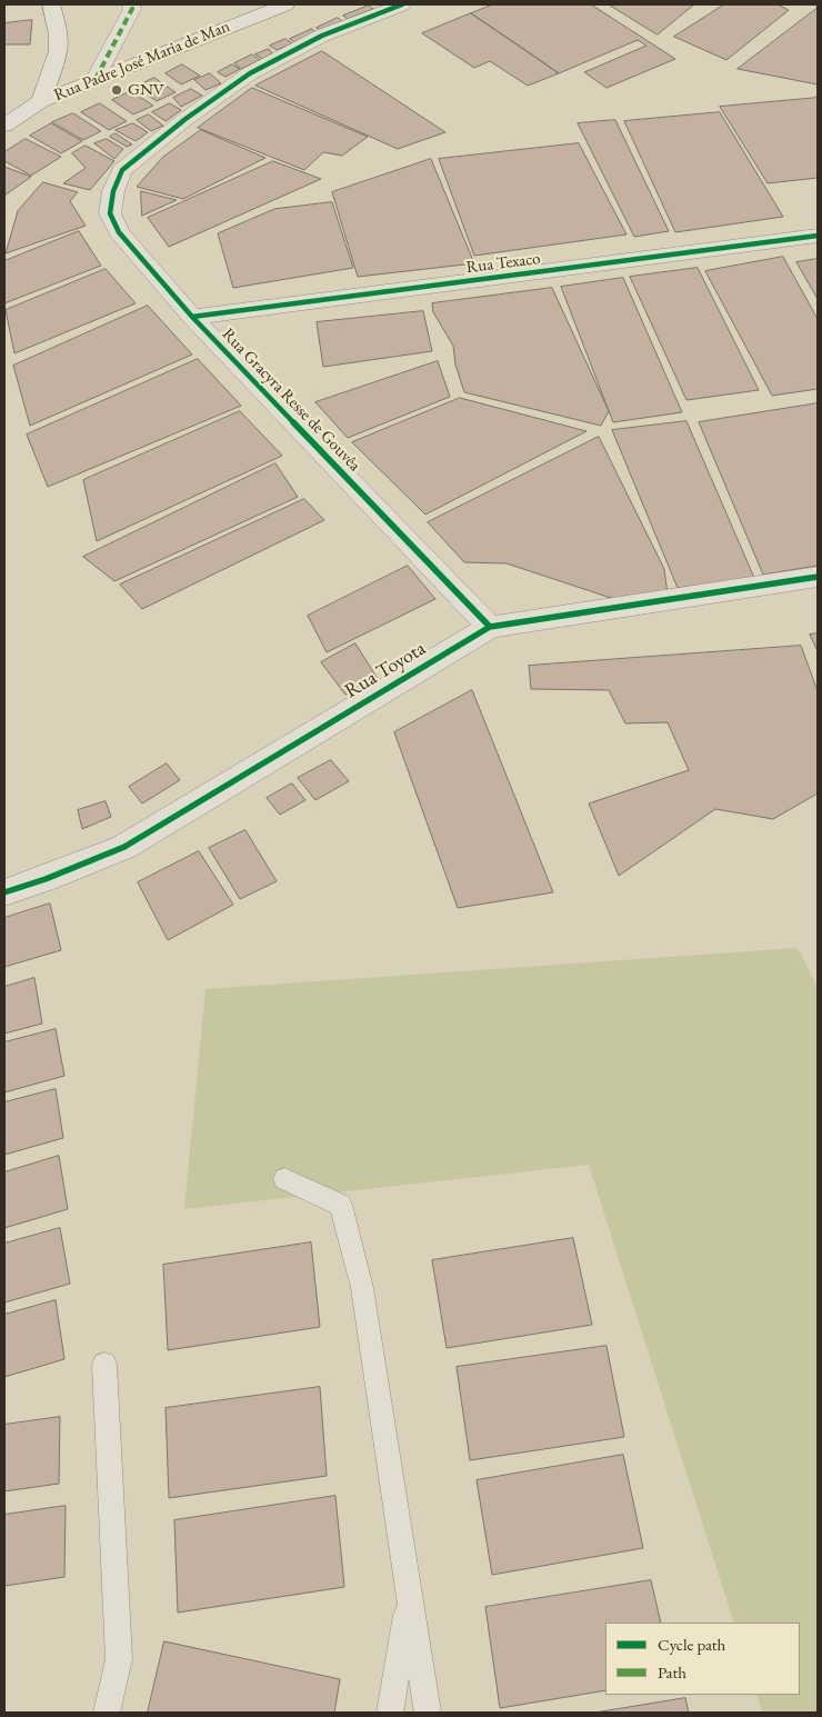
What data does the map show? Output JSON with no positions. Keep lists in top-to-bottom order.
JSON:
{
  "streets": {
    "street": [
      "Rua Padre José Maria de Man",
      "Rua Texaco",
      "Rua Gracyra Resse de Gouvêa",
      "Rua Toyota"
    ]
  },
  "crossings": [
    ["Rua Texaco", "Rua Gracyra Resse de Gouvêa"],
    ["Rua Gracyra Resse de Gouvêa", "Rua Toyota"]
  ],
  "places": ["GNV"],
  "legend": ["Cycle path", "Path"]
}
